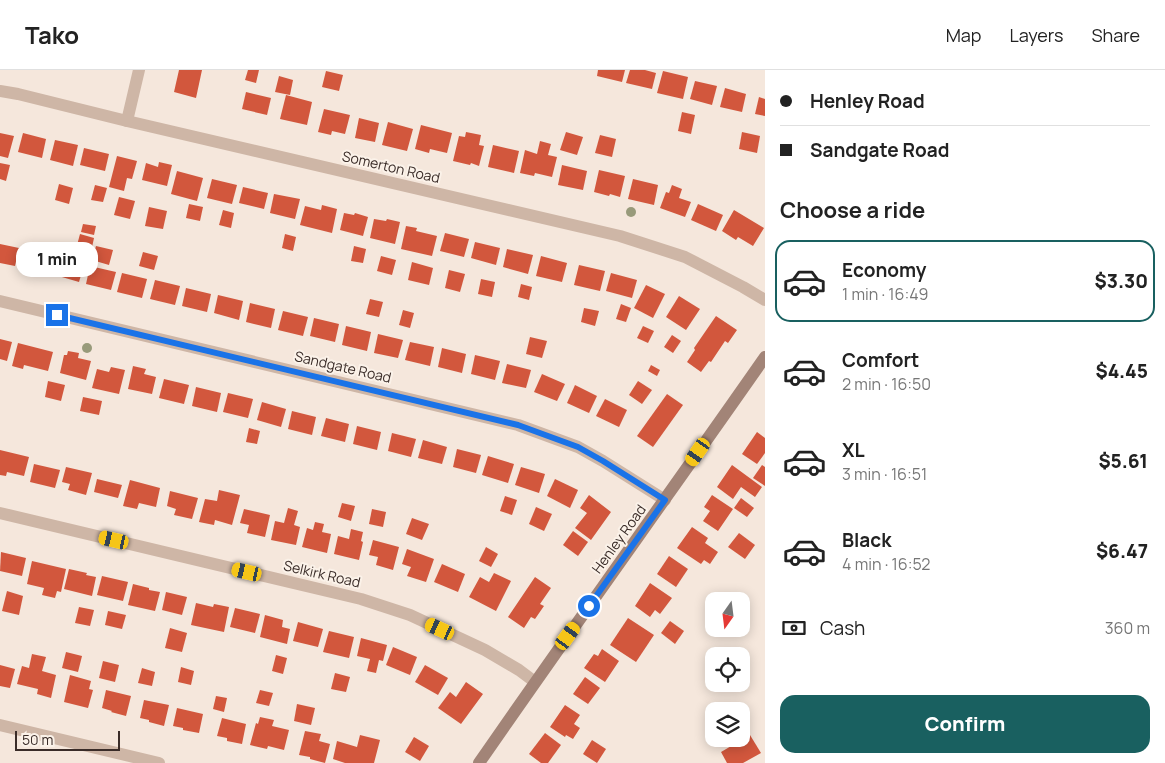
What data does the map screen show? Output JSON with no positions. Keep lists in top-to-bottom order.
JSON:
{
  "streets": {
    "street": [
      "Somerton Road",
      "Sandgate Road",
      "Henley Road",
      "Selkirk Road"
    ]
  },
  "crossings": [
    ["Sandgate Road", "Henley Road"],
    ["Henley Road", "Selkirk Road"]
  ],
  "scale_bar": "50 m",
  "north": "bottom",
  "page": {
    "header": "Tako",
    "nav": ["Map", "Layers", "Share"],
    "banner": ["Henley Road", "Sandgate Road"],
    "heading": "Choose a ride",
    "list": [
      {
        "name": "Economy",
        "note": "1 min · 16:49",
        "value": "$3.30"
      },
      {
        "name": "Comfort",
        "note": "2 min · 16:50",
        "value": "$4.45"
      },
      {
        "name": "XL",
        "note": "3 min · 16:51",
        "value": "$5.61"
      },
      {
        "name": "Black",
        "note": "4 min · 16:52",
        "value": "$6.47"
      }
    ],
    "bubble": "1 min",
    "pay": ["Cash", "360 m"],
    "buttons": "Confirm",
    "scale": "50 m"
  }
}
